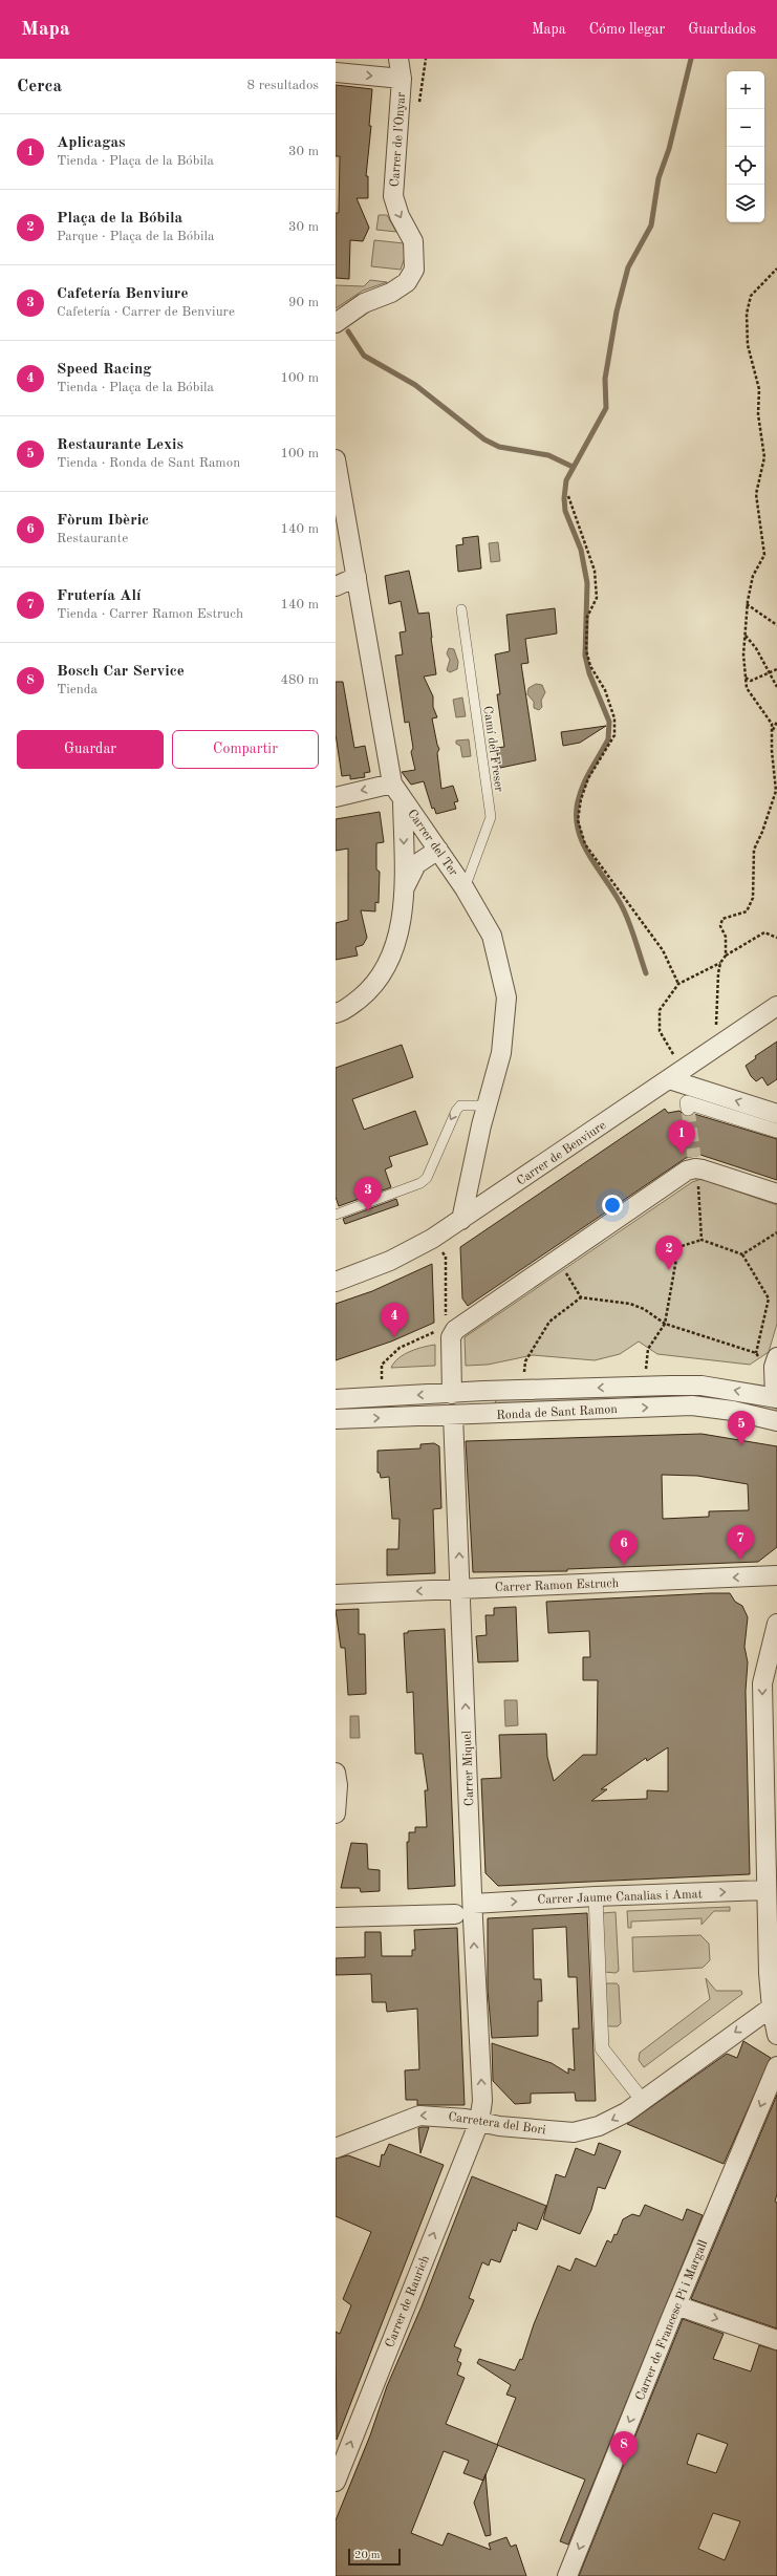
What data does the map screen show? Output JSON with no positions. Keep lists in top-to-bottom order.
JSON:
{
  "streets": {
    "street": [
      "Carrer de l'Onyar",
      "Carrer del Ter",
      "Carrer de Benviure",
      "Ronda de Sant Ramon",
      "Carrer Ramon Estruch",
      "Carrer Miquel",
      "Carrer Jaume Canalias i Amat",
      "Carretera del Bori",
      "Carrer de Raurich",
      "Carrer de Francesc Pi i Margall"
    ],
    "lane": ["Camí del Freser"]
  },
  "crossings": [
    ["Camí del Freser", "Carrer del Ter"],
    ["Carrer del Ter", "Carrer de Benviure"],
    ["Ronda de Sant Ramon", "Carrer Miquel"],
    ["Carrer Ramon Estruch", "Carrer Miquel"],
    ["Carrer Miquel", "Carrer Jaume Canalias i Amat"],
    ["Carrer Miquel", "Carretera del Bori"],
    ["Carrer Miquel", "Carrer de Raurich"],
    ["Carretera del Bori", "Carrer de Raurich"]
  ],
  "one_way": [
    "Carrer de l'Onyar",
    "Carrer Ramon Estruch",
    "Carrer Jaume Canalias i Amat",
    "Carretera del Bori",
    "Carrer de Raurich",
    "Carrer de Francesc Pi i Margall"
  ],
  "scale_bar": "20 m",
  "page": {
    "header": "Mapa",
    "nav": ["Mapa", "Cómo llegar", "Guardados"],
    "heading": ["Cerca", "8 resultados"],
    "map_buttons": ["+", "−"],
    "list": [
      {
        "mark": "1",
        "name": "Aplicagas",
        "note": "Tienda · Plaça de la Bóbila",
        "value": "30 m"
      },
      {
        "mark": "2",
        "name": "Plaça de la Bóbila",
        "note": "Parque · Plaça de la Bóbila",
        "value": "30 m"
      },
      {
        "mark": "3",
        "name": "Cafetería Benviure",
        "note": "Cafetería · Carrer de Benviure",
        "value": "90 m"
      },
      {
        "mark": "4",
        "name": "Speed Racing",
        "note": "Tienda · Plaça de la Bóbila",
        "value": "100 m"
      },
      {
        "mark": "5",
        "name": "Restaurante Lexis",
        "note": "Tienda · Ronda de Sant Ramon",
        "value": "100 m"
      },
      {
        "mark": "6",
        "name": "Fòrum Ibèric",
        "note": "Restaurante",
        "value": "140 m"
      },
      {
        "mark": "7",
        "name": "Frutería Alí",
        "note": "Tienda · Carrer Ramon Estruch",
        "value": "140 m"
      },
      {
        "mark": "8",
        "name": "Bosch Car Service",
        "note": "Tienda",
        "value": "480 m"
      }
    ],
    "buttons": ["Guardar", "Compartir"],
    "pins": [
      "1",
      "3",
      "2",
      "4",
      "5",
      "7",
      "6",
      "8"
    ],
    "scale": "20 m"
  }
}
